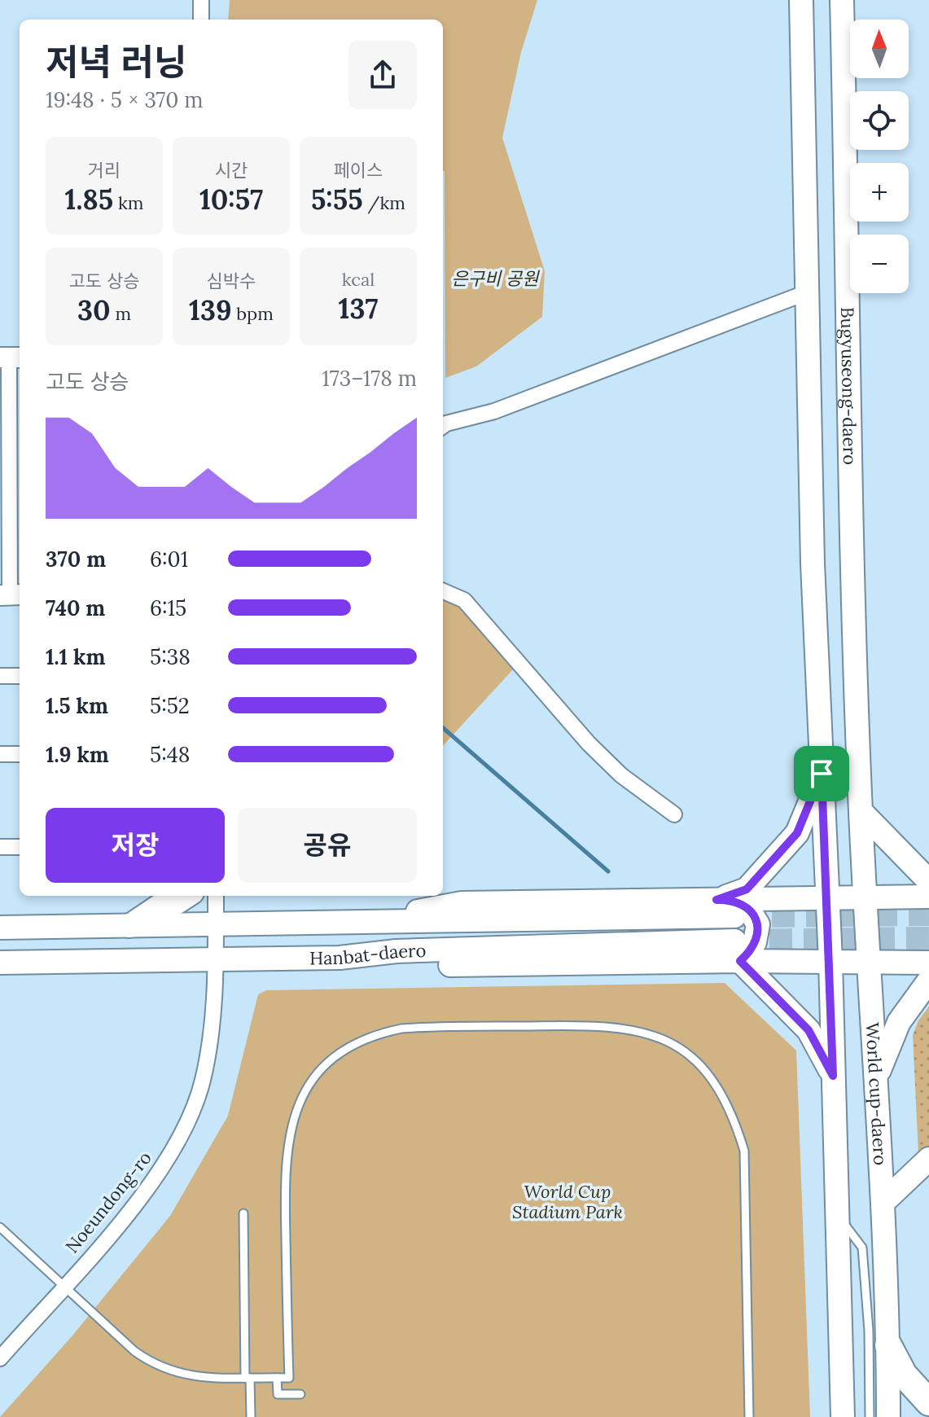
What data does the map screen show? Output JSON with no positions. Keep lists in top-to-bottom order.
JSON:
{
  "streets": {
    "main road": ["Bugyuseong-daero", "Hanbat-daero", "World cup-daero"],
    "street": ["Noeundong-ro"]
  },
  "crossings": [
    ["Bugyuseong-daero", "World cup-daero"],
    ["Hanbat-daero", "World cup-daero"],
    ["Hanbat-daero", "Noeundong-ro"]
  ],
  "parks": ["은구비 공원", "World Cup Stadium Park"],
  "north": "top",
  "page": {
    "map_buttons": ["+", "−"],
    "heading": ["저녁 러닝", "19:48 · 5 × 370 m"],
    "stats": [
      ["거리", "1.85 km"],
      ["시간", "10:57"],
      ["페이스", "5:55 /km"],
      ["고도 상승", "30 m"],
      ["심박수", "139 bpm"],
      ["kcal", "137"]
    ],
    "chart": ["고도 상승", "173–178 m"],
    "list": [
      {
        "name": "370 m",
        "note": "6:01"
      },
      {
        "name": "740 m",
        "note": "6:15"
      },
      {
        "name": "1.1 km",
        "note": "5:38"
      },
      {
        "name": "1.5 km",
        "note": "5:52"
      },
      {
        "name": "1.9 km",
        "note": "5:48"
      }
    ],
    "buttons": ["저장", "공유"]
  }
}
